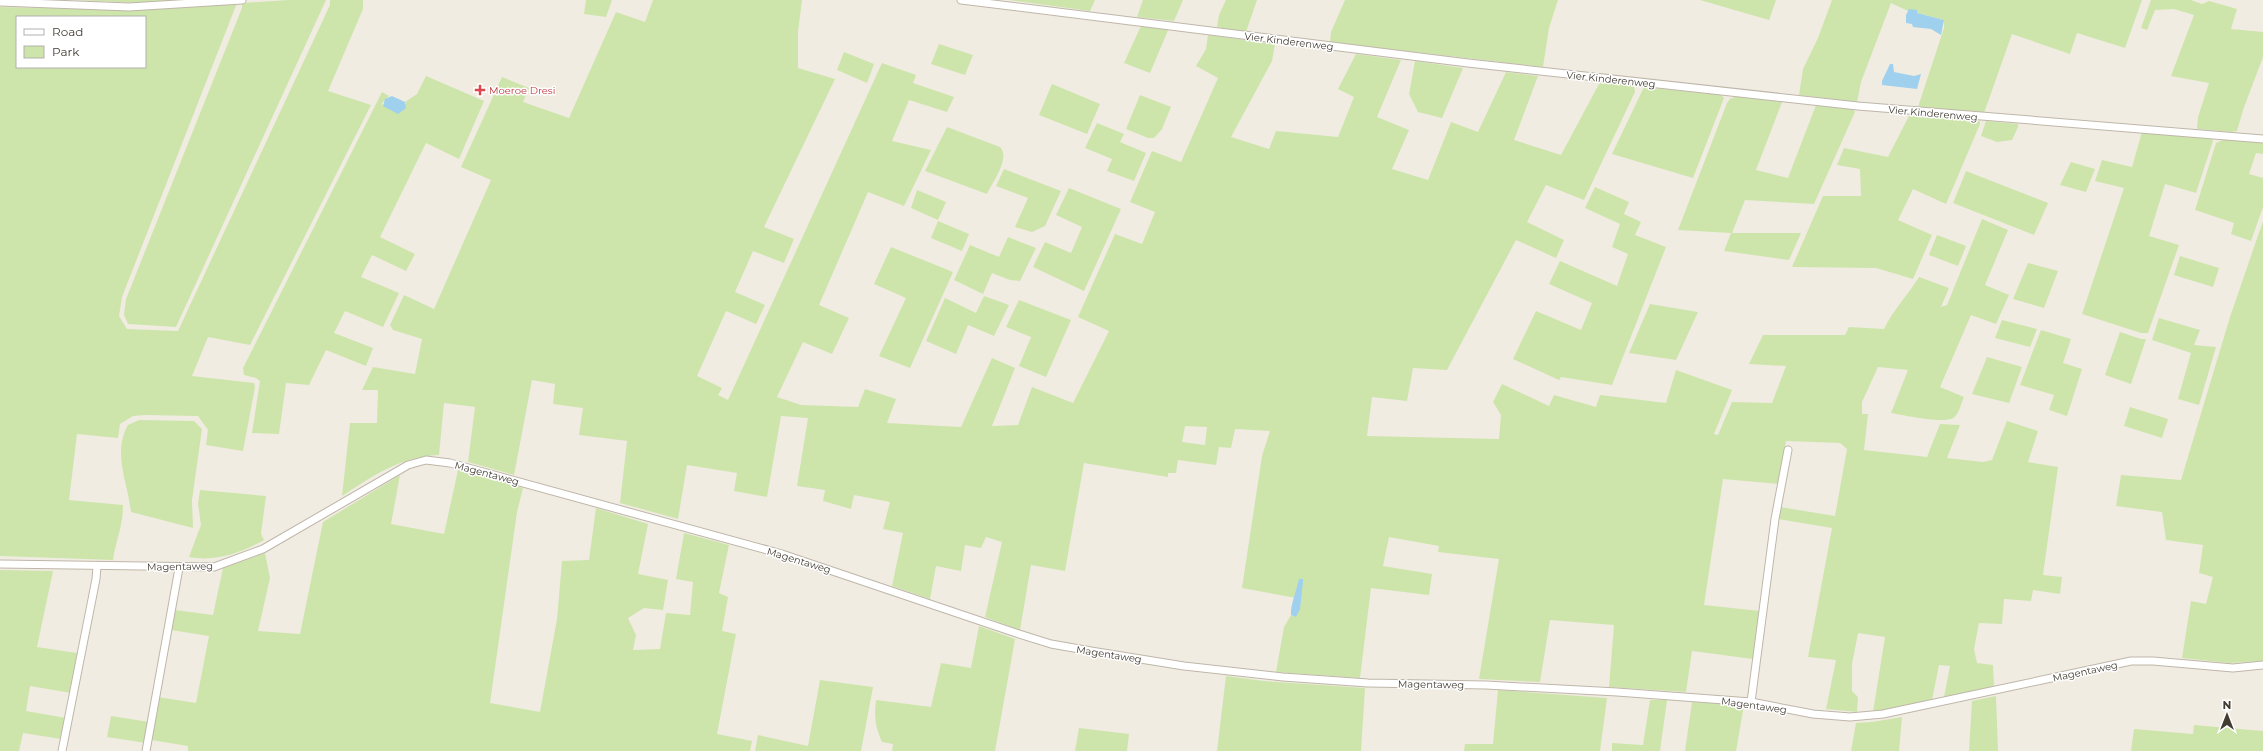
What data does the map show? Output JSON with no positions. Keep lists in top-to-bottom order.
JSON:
{
  "streets": {
    "street": ["Vier Kinderenweg", "Magentaweg"]
  },
  "places": {
    "health": ["Moeroe Dresi"]
  },
  "legend": ["Road", "Park"],
  "north": "top"
}
